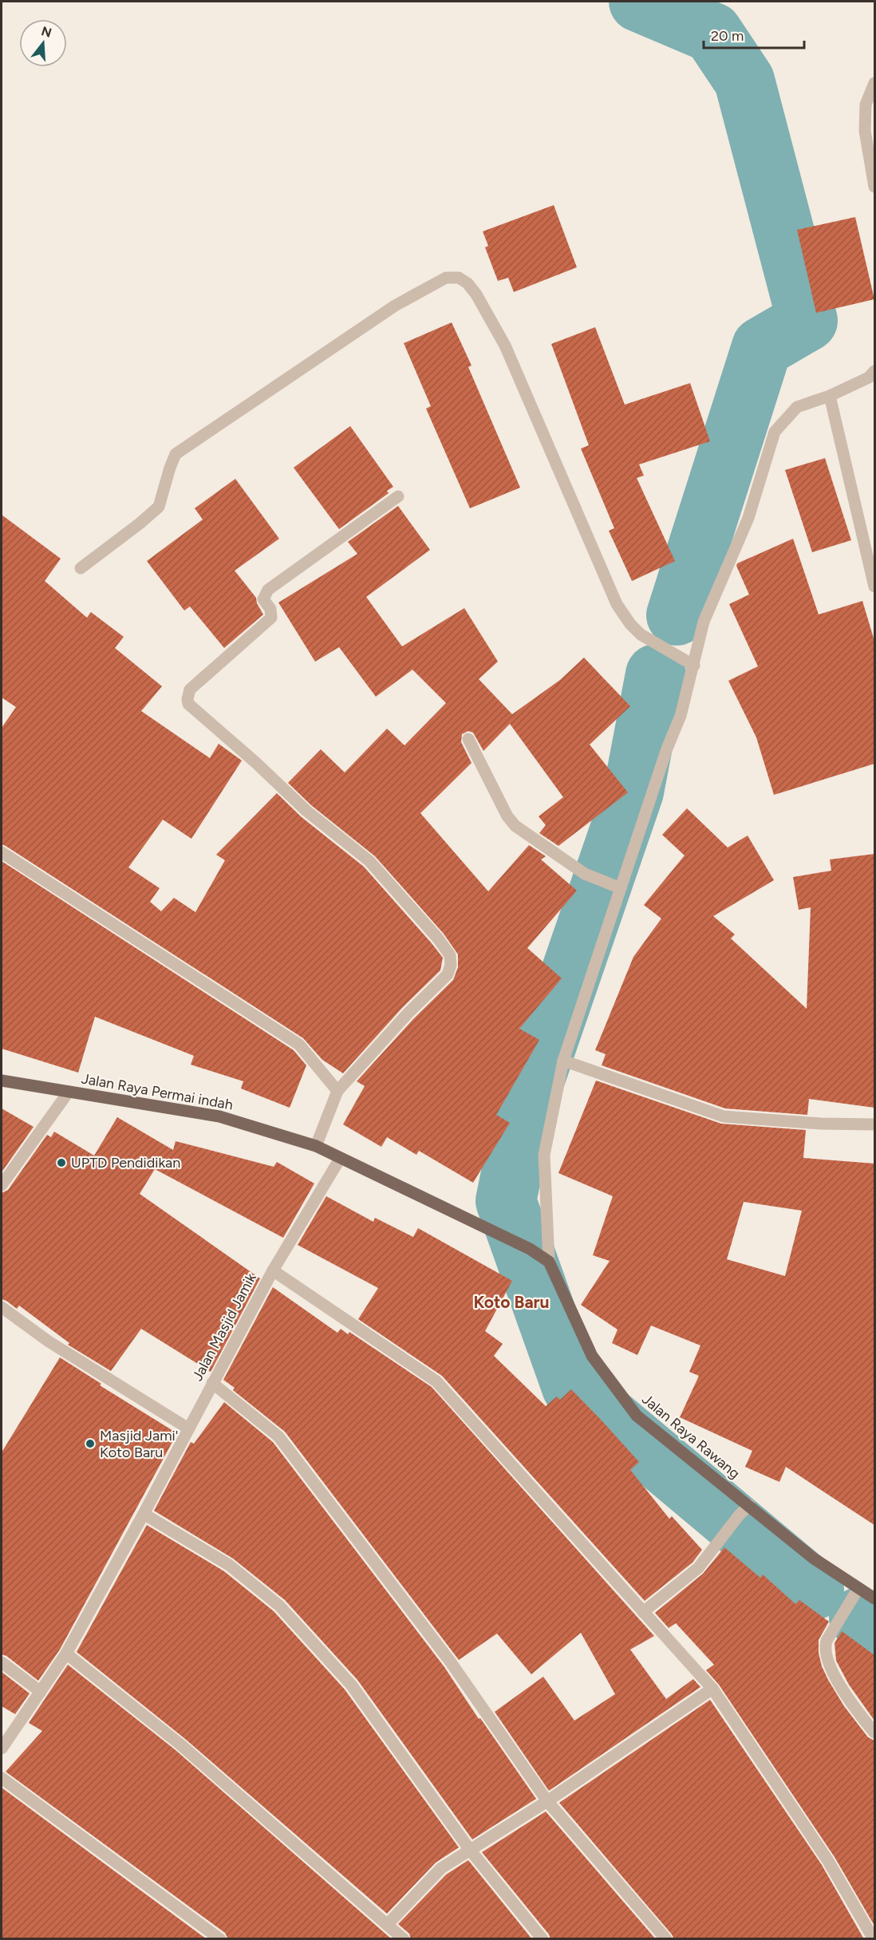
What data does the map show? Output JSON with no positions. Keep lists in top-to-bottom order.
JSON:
{
  "streets": {
    "main road": ["Jalan Raya Permai indah", "Jalan Raya Rawang"],
    "street": ["Jalan Masjid Jamik"]
  },
  "crossings": [
    ["Jalan Raya Permai indah", "Jalan Masjid Jamik"],
    ["Jalan Raya Permai indah", "Jalan Raya Rawang"]
  ],
  "districts": ["Koto Baru"],
  "places": ["UPTD Pendidikan", "Masjid Jami' Koto Baru"],
  "scale_bar": "20 m",
  "north": "top"
}
